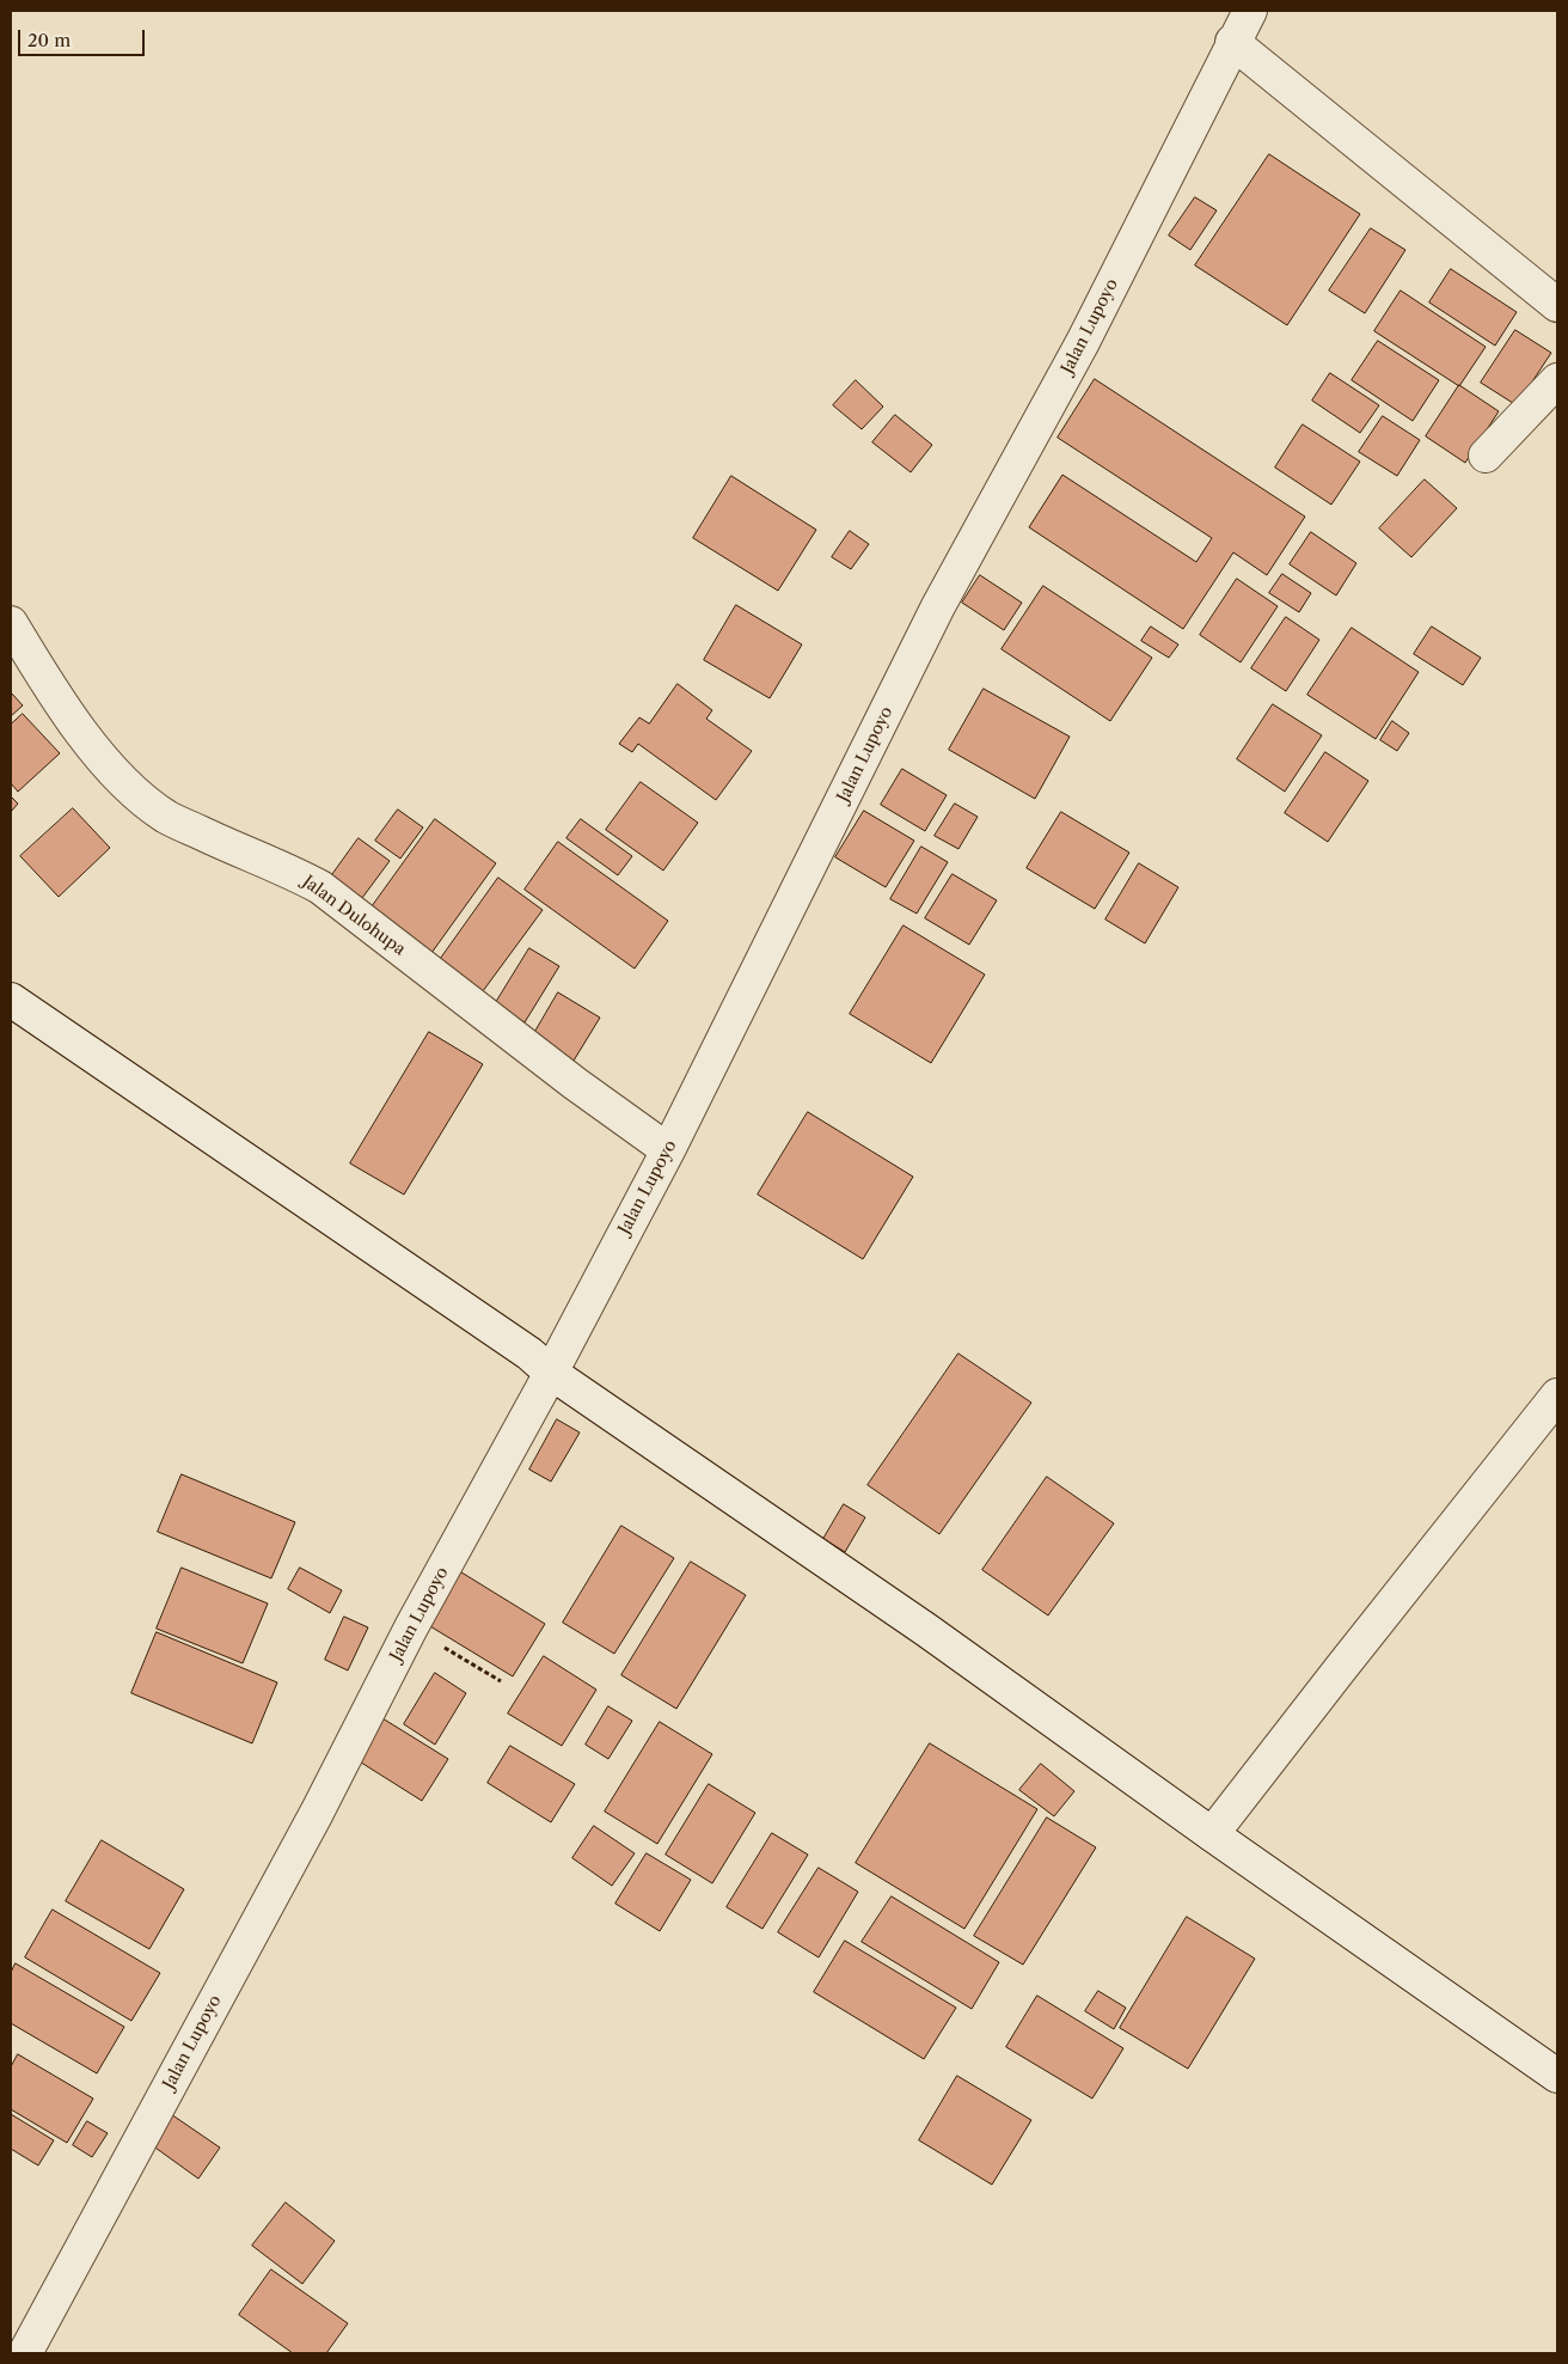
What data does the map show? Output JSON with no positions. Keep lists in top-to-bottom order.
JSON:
{
  "streets": {
    "street": ["Jalan Lupoyo", "Jalan Dulohupa"]
  },
  "crossings": [
    ["Jalan Lupoyo", "Jalan Dulohupa"]
  ],
  "scale_bar": "20 m"
}
